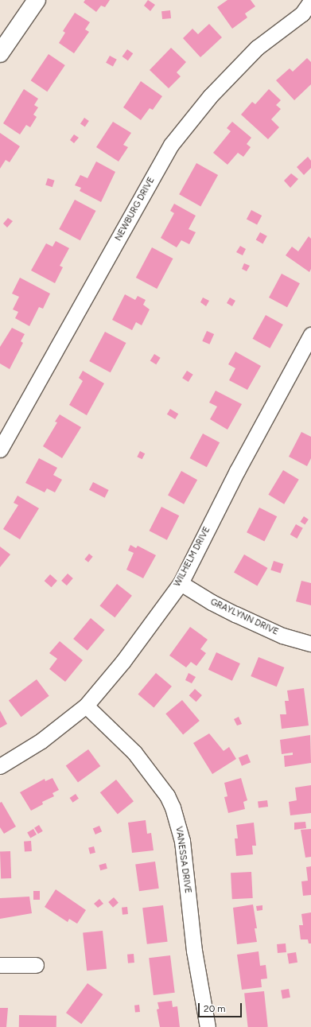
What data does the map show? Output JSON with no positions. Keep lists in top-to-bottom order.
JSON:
{
  "streets": {
    "street": [
      "NEWBURG DRIVE",
      "WILHELM DRIVE",
      "GRAYLYNN DRIVE",
      "VANESSA DRIVE"
    ]
  },
  "crossings": [
    ["WILHELM DRIVE", "GRAYLYNN DRIVE"],
    ["WILHELM DRIVE", "VANESSA DRIVE"]
  ],
  "scale_bar": "20 m"
}
